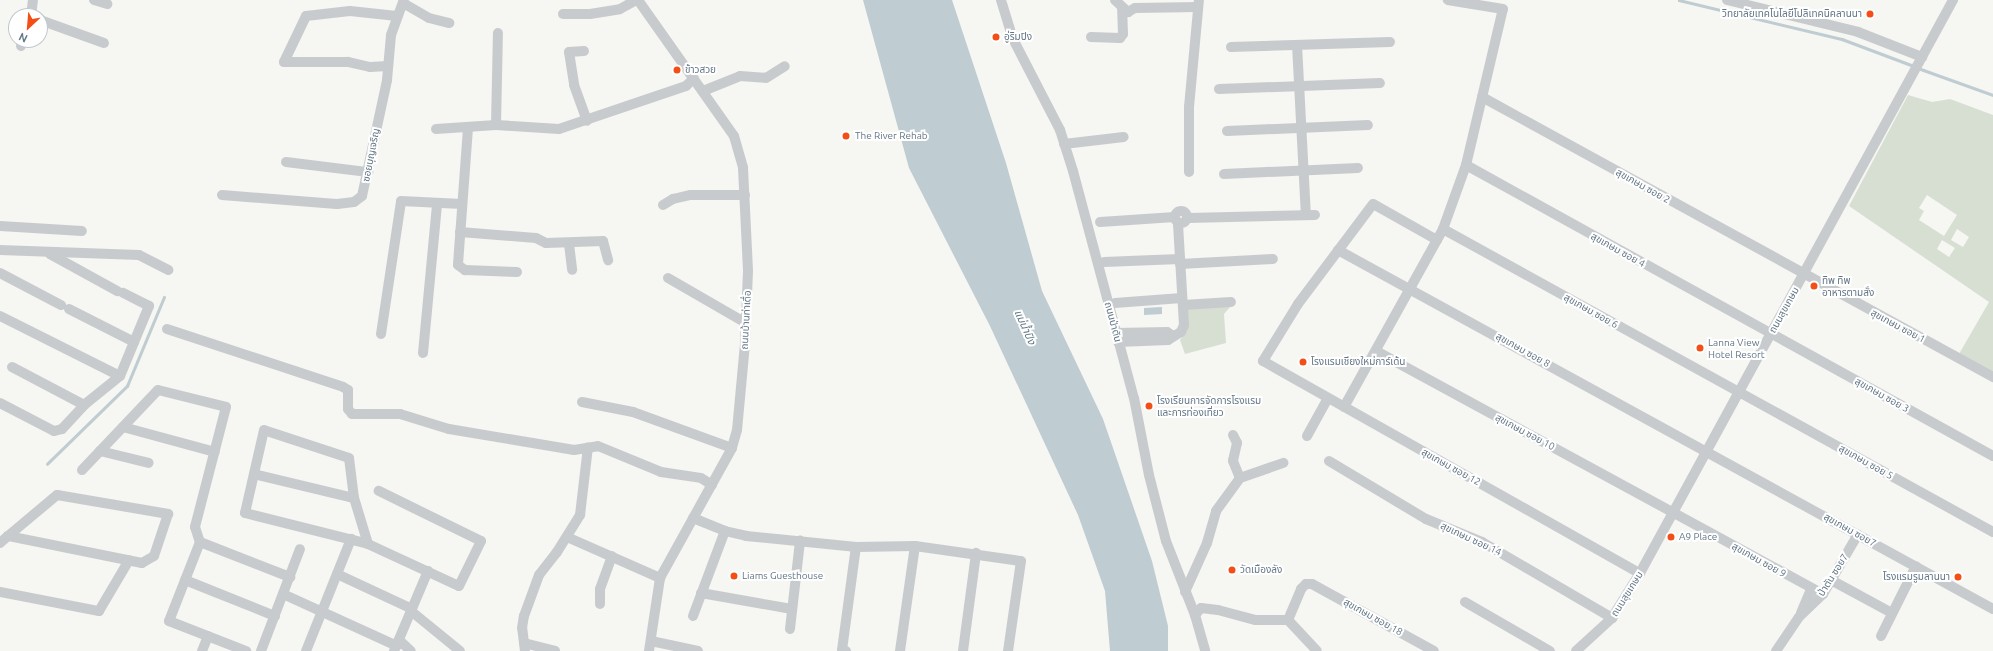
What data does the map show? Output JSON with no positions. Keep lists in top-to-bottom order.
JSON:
{
  "streets": {
    "street": [
      "ซอยบุญเจริญ",
      "สุขเกษม ซอย 2",
      "สุขเกษม ซอย 4",
      "ถนนสุขเกษม",
      "สุขเกษม ซอย 6",
      "ถนนบ้านท่าเดื่อ",
      "ถนนป่าตัน",
      "สุขเกษม ซอย 1",
      "สุขเกษม ซอย 8",
      "สุขเกษม ซอย 3",
      "สุขเกษม ซอย 10",
      "สุขเกษม ซอย 5",
      "สุขเกษม ซอย 12",
      "สุขเกษม ซอย7",
      "สุขเกษม ซอย 14",
      "สุขเกษม ซอย 9",
      "ป่าตัน ซอย7",
      "สุขเกษม ซอย 18"
    ]
  },
  "crossings": [
    ["สุขเกษม ซอย 2", "ถนนสุขเกษม"],
    ["สุขเกษม ซอย 2", "สุขเกษม ซอย 1"],
    ["สุขเกษม ซอย 4", "ถนนสุขเกษม"],
    ["สุขเกษม ซอย 4", "สุขเกษม ซอย 3"],
    ["ถนนสุขเกษม", "สุขเกษม ซอย 6"],
    ["ถนนสุขเกษม", "สุขเกษม ซอย 1"],
    ["ถนนสุขเกษม", "สุขเกษม ซอย 8"],
    ["ถนนสุขเกษม", "สุขเกษม ซอย 3"],
    ["ถนนสุขเกษม", "สุขเกษม ซอย 10"],
    ["ถนนสุขเกษม", "สุขเกษม ซอย 5"],
    ["ถนนสุขเกษม", "สุขเกษม ซอย 12"],
    ["ถนนสุขเกษม", "สุขเกษม ซอย7"],
    ["ถนนสุขเกษม", "สุขเกษม ซอย 14"],
    ["ถนนสุขเกษม", "สุขเกษม ซอย 9"],
    ["สุขเกษม ซอย 6", "สุขเกษม ซอย 5"],
    ["สุขเกษม ซอย 8", "สุขเกษม ซอย 12"],
    ["สุขเกษม ซอย 8", "สุขเกษม ซอย7"],
    ["สุขเกษม ซอย 10", "สุขเกษม ซอย 9"],
    ["สุขเกษม ซอย7", "ป่าตัน ซอย7"],
    ["สุขเกษม ซอย 9", "ป่าตัน ซอย7"]
  ],
  "water": ["แม่น้ำปิง"],
  "places": [
    "วิทยาลัยเทคโนโลยีโปลิเทคนิคลานนา",
    "อู่ริมปิง",
    "ข้าวสวย",
    "The River Rehab",
    "ทิพ ทิพ อาหารตามสั่ง",
    "Lanna View Hotel Resort",
    "โรงแรมเชียงใหม่การ์เด้น",
    "โรงเรียนการจัดการโรงแรม และการท่องเที่ยว",
    "A9 Place",
    "วัดเมืองลัง",
    "Liams Guesthouse",
    "โรงแรมรูมลานนา"
  ],
  "north": "bottom left"
}
